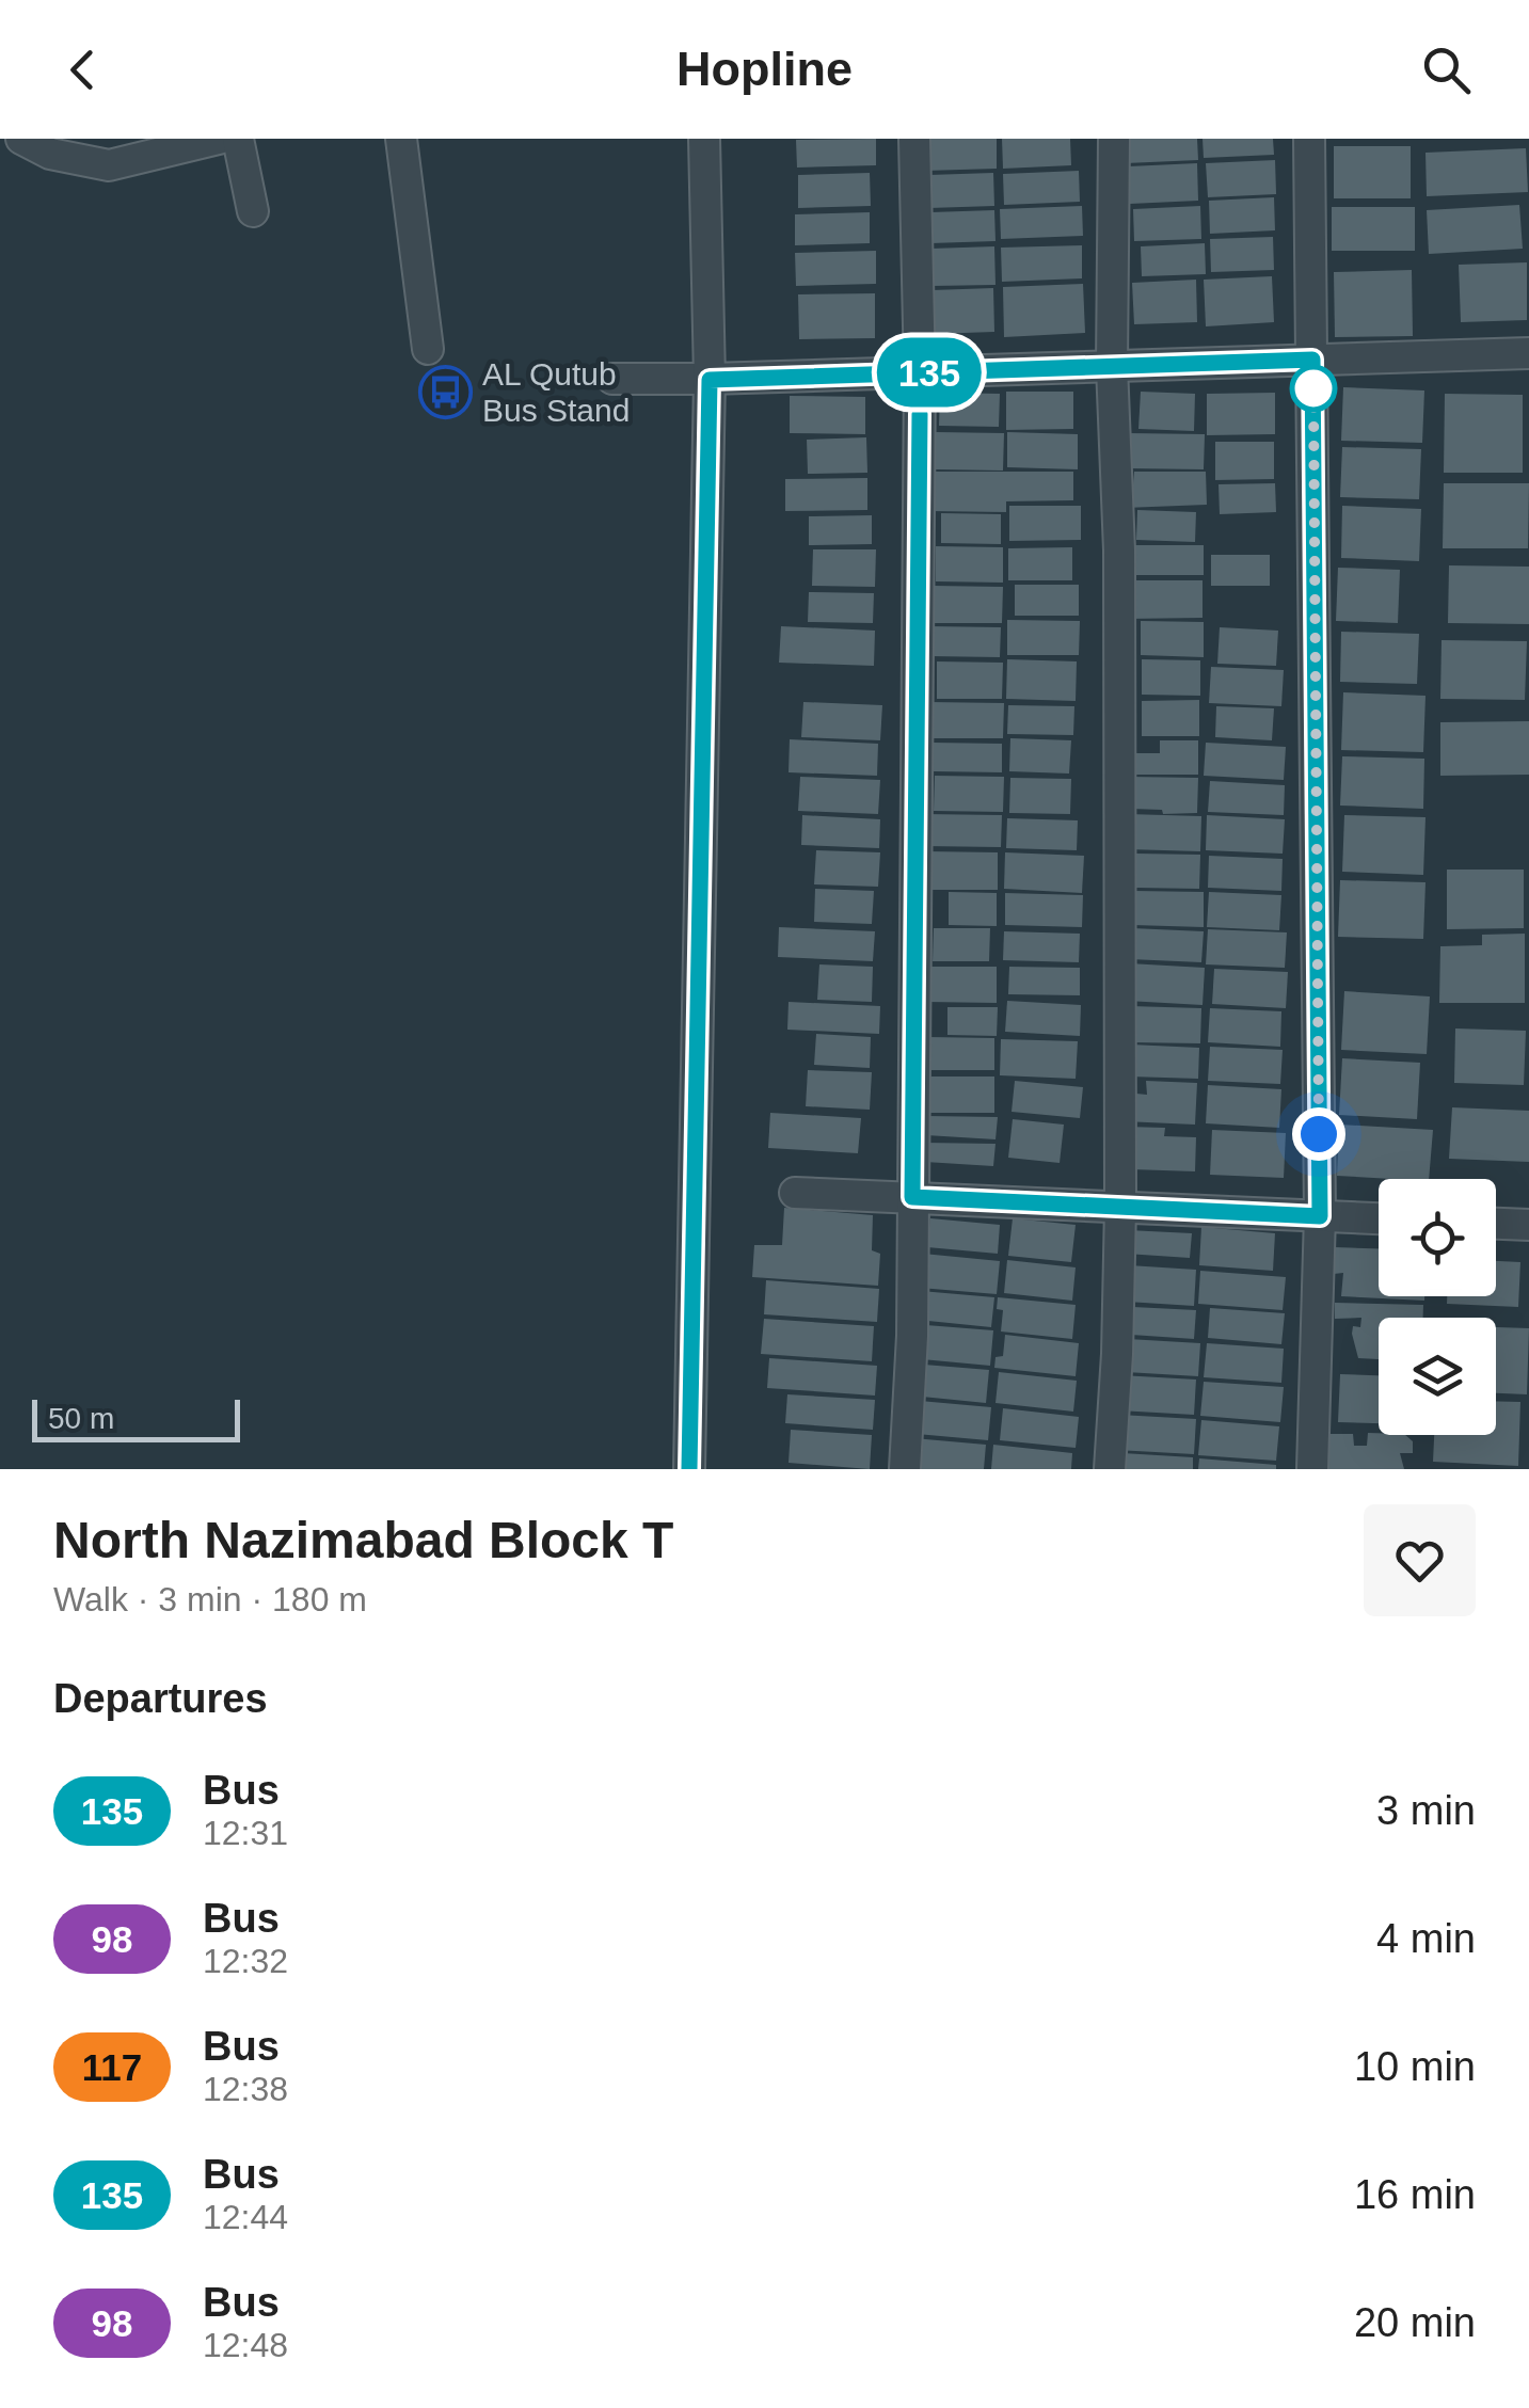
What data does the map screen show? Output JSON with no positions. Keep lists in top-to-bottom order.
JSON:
{
  "places": {
    "bus stop": ["AL Qutub Bus Stand"]
  },
  "lines": ["bus line 135"],
  "scale_bar": "50 m",
  "page": {
    "header": "Hopline",
    "on_map": "135",
    "scale": "50 m",
    "heading": [
      ["North Nazimabad Block T", "Walk · 3 min · 180 m"],
      "Departures"
    ],
    "list": [
      {
        "mark": "135",
        "name": "Bus",
        "note": "12:31",
        "value": "3 min"
      },
      {
        "mark": "98",
        "name": "Bus",
        "note": "12:32",
        "value": "4 min"
      },
      {
        "mark": "117",
        "name": "Bus",
        "note": "12:38",
        "value": "10 min"
      },
      {
        "mark": "135",
        "name": "Bus",
        "note": "12:44",
        "value": "16 min"
      },
      {
        "mark": "98",
        "name": "Bus",
        "note": "12:48",
        "value": "20 min"
      }
    ]
  }
}
